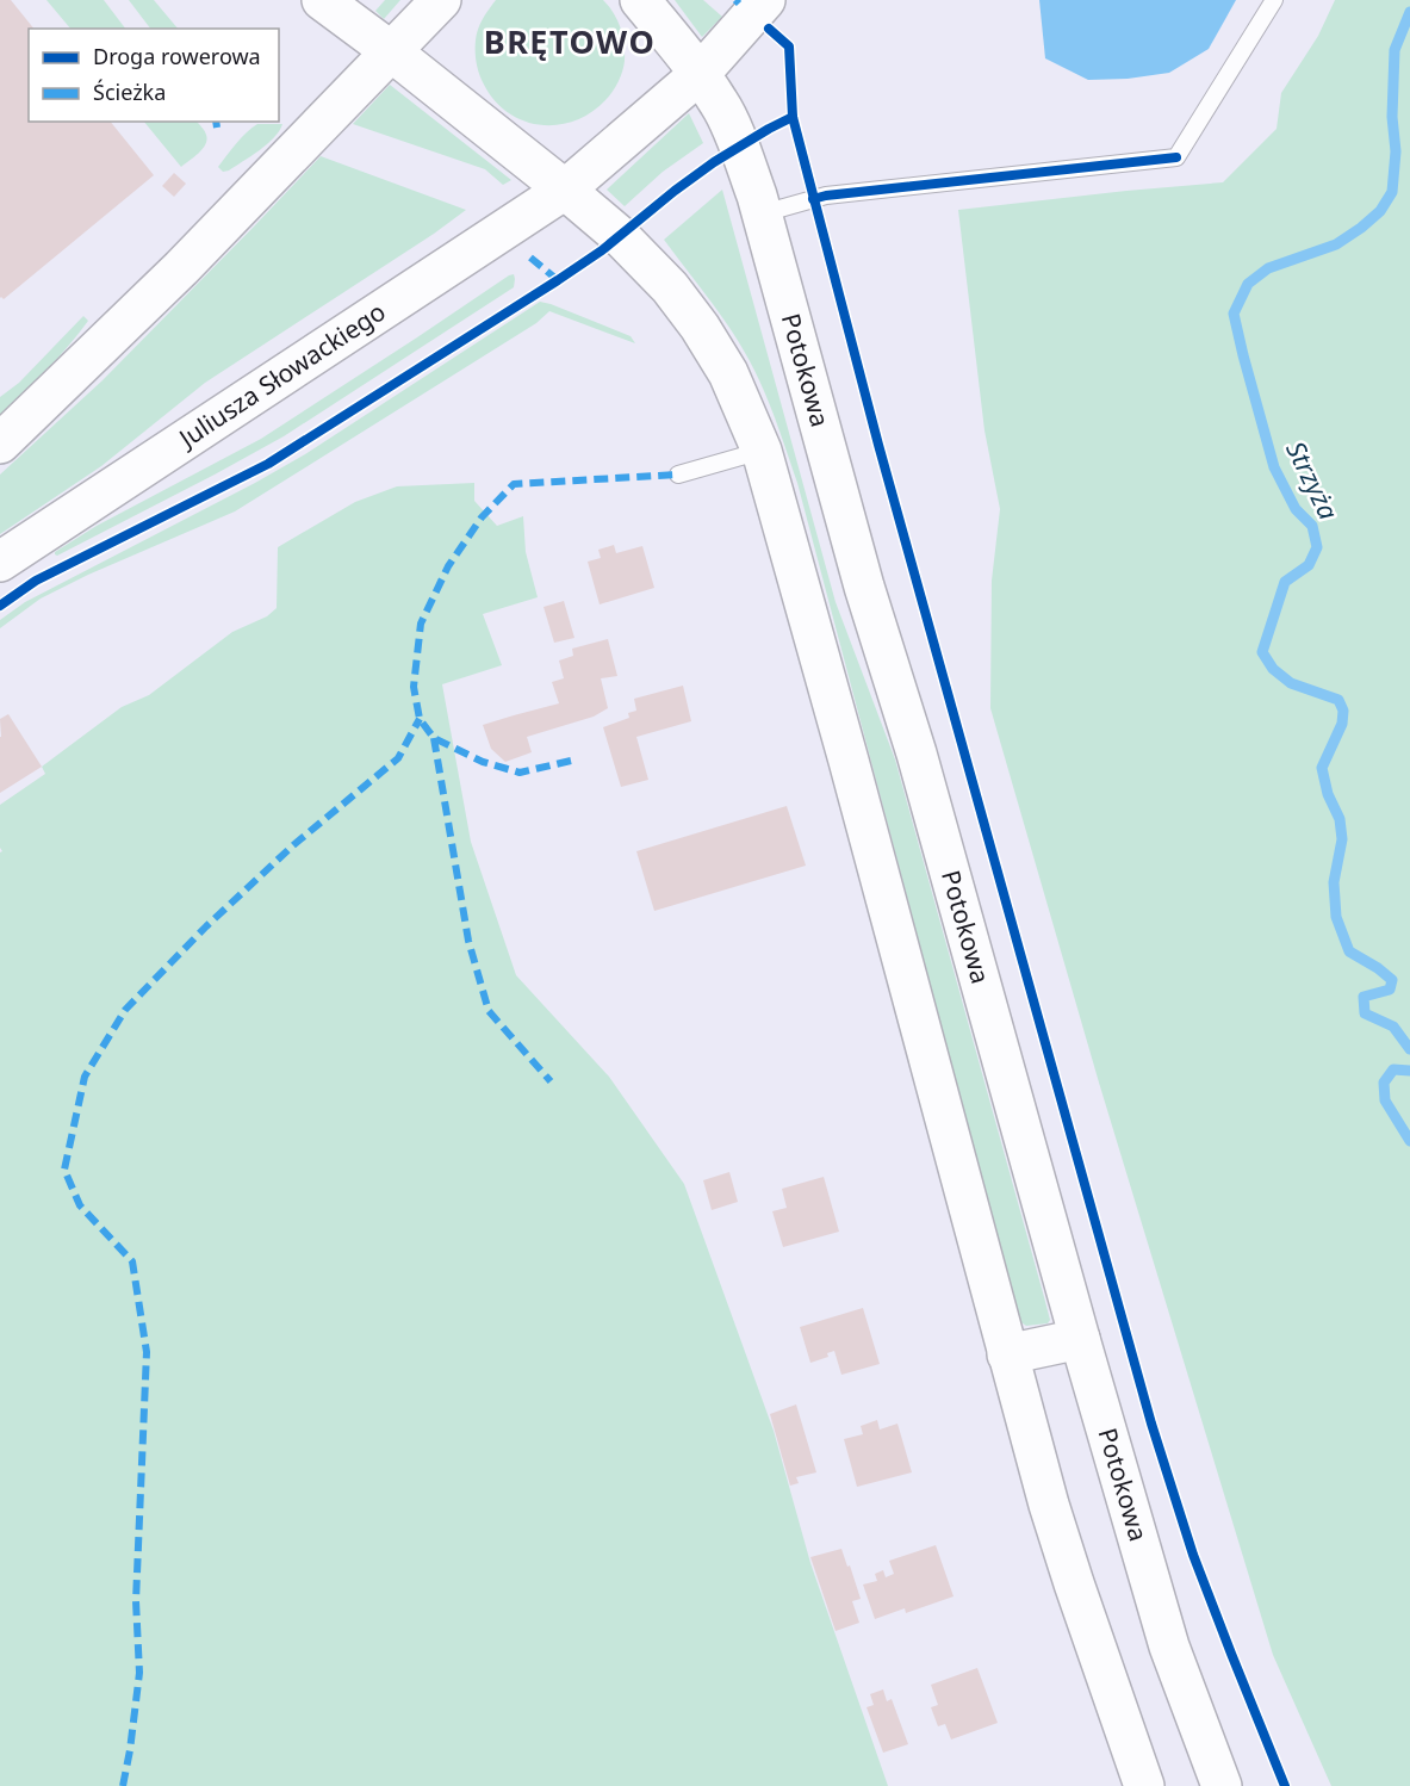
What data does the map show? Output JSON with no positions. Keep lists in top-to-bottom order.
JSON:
{
  "streets": {
    "main road": ["Potokowa", "Juliusza Słowackiego"]
  },
  "crossings": [
    ["Potokowa", "Juliusza Słowackiego"]
  ],
  "districts": ["BRĘTOWO"],
  "water": ["Strzyża"],
  "legend": ["Droga rowerowa", "Ścieżka"]
}
